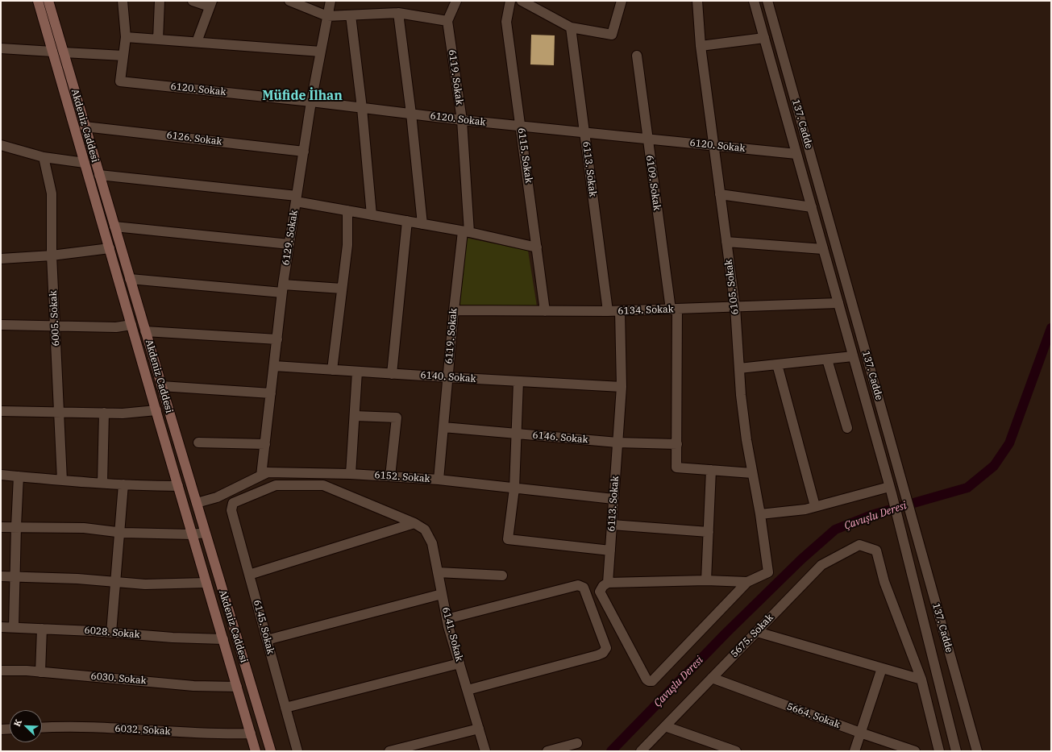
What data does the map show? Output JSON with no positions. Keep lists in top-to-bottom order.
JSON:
{
  "streets": {
    "main road": ["Akdeniz Caddesi"],
    "street": [
      "6119. Sokak",
      "6120. Sokak",
      "137. Cadde",
      "6126. Sokak",
      "6115. Sokak",
      "6113. Sokak",
      "6109. Sokak",
      "6129. Sokak",
      "6105. Sokak",
      "6134. Sokak",
      "6005. Sokak",
      "6140. Sokak",
      "6146. Sokak",
      "6152. Sokak",
      "6145. Sokak",
      "6028. Sokak",
      "6141. Sokak",
      "5675. Sokak",
      "6030. Sokak",
      "5664. Sokak",
      "6032. Sokak"
    ]
  },
  "crossings": [
    ["6119. Sokak", "6120. Sokak"],
    ["6119. Sokak", "6134. Sokak"],
    ["6119. Sokak", "6140. Sokak"],
    ["6119. Sokak", "6146. Sokak"],
    ["6119. Sokak", "6152. Sokak"],
    ["6120. Sokak", "137. Cadde"],
    ["6120. Sokak", "6115. Sokak"],
    ["6120. Sokak", "6113. Sokak"],
    ["6120. Sokak", "6109. Sokak"],
    ["6120. Sokak", "6129. Sokak"],
    ["6120. Sokak", "6105. Sokak"],
    ["137. Cadde", "6134. Sokak"],
    ["Akdeniz Caddesi", "6126. Sokak"],
    ["Akdeniz Caddesi", "6152. Sokak"],
    ["Akdeniz Caddesi", "6028. Sokak"],
    ["Akdeniz Caddesi", "6030. Sokak"],
    ["Akdeniz Caddesi", "6032. Sokak"],
    ["6126. Sokak", "6129. Sokak"],
    ["6115. Sokak", "6134. Sokak"],
    ["6113. Sokak", "6105. Sokak"],
    ["6113. Sokak", "6134. Sokak"],
    ["6113. Sokak", "6140. Sokak"],
    ["6113. Sokak", "6146. Sokak"],
    ["6113. Sokak", "6152. Sokak"],
    ["6109. Sokak", "6134. Sokak"],
    ["6109. Sokak", "6146. Sokak"],
    ["6129. Sokak", "6140. Sokak"],
    ["6129. Sokak", "6152. Sokak"],
    ["6105. Sokak", "6134. Sokak"],
    ["6145. Sokak", "6141. Sokak"],
    ["5675. Sokak", "5664. Sokak"]
  ],
  "districts": ["Müfide İlhan"],
  "water": ["Çavuşlu Deresi"],
  "north": "top left"
}
